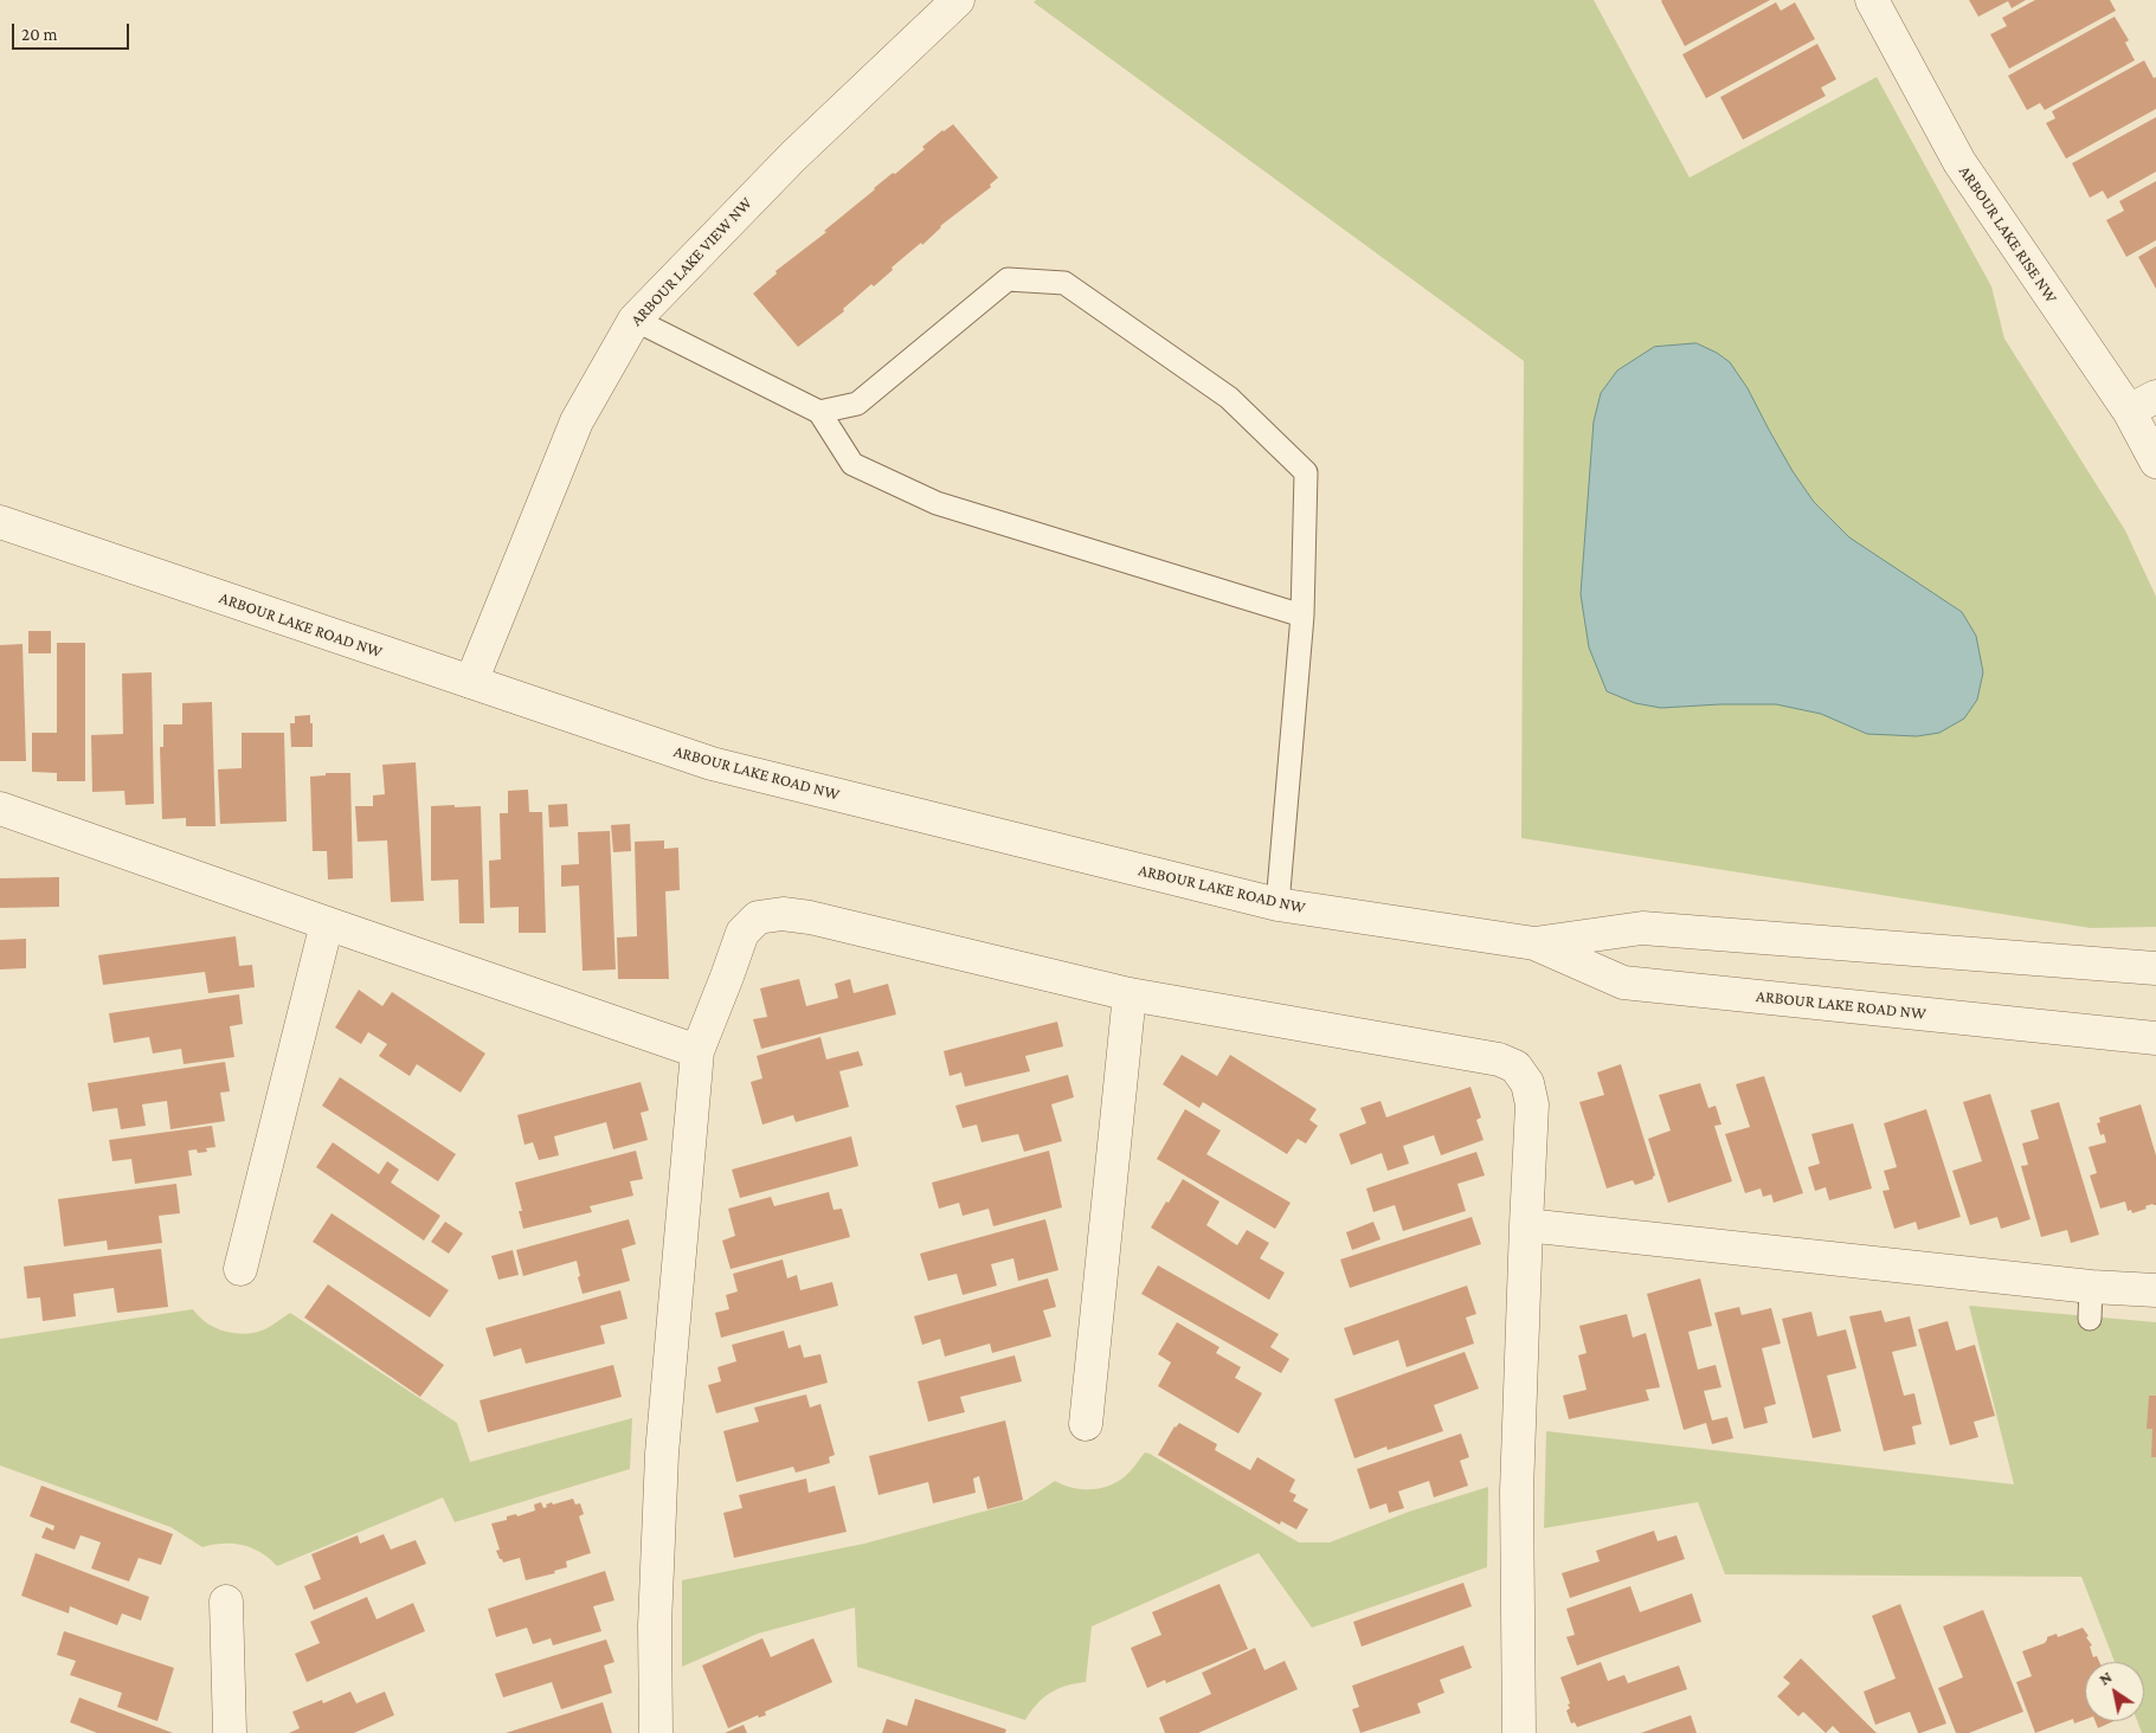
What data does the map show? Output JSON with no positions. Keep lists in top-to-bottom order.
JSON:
{
  "streets": {
    "street": ["ARBOUR LAKE RISE NW", "ARBOUR LAKE VIEW NW", "ARBOUR LAKE ROAD NW"]
  },
  "crossings": [
    ["ARBOUR LAKE VIEW NW", "ARBOUR LAKE ROAD NW"]
  ],
  "scale_bar": "20 m",
  "north": "top left"
}
